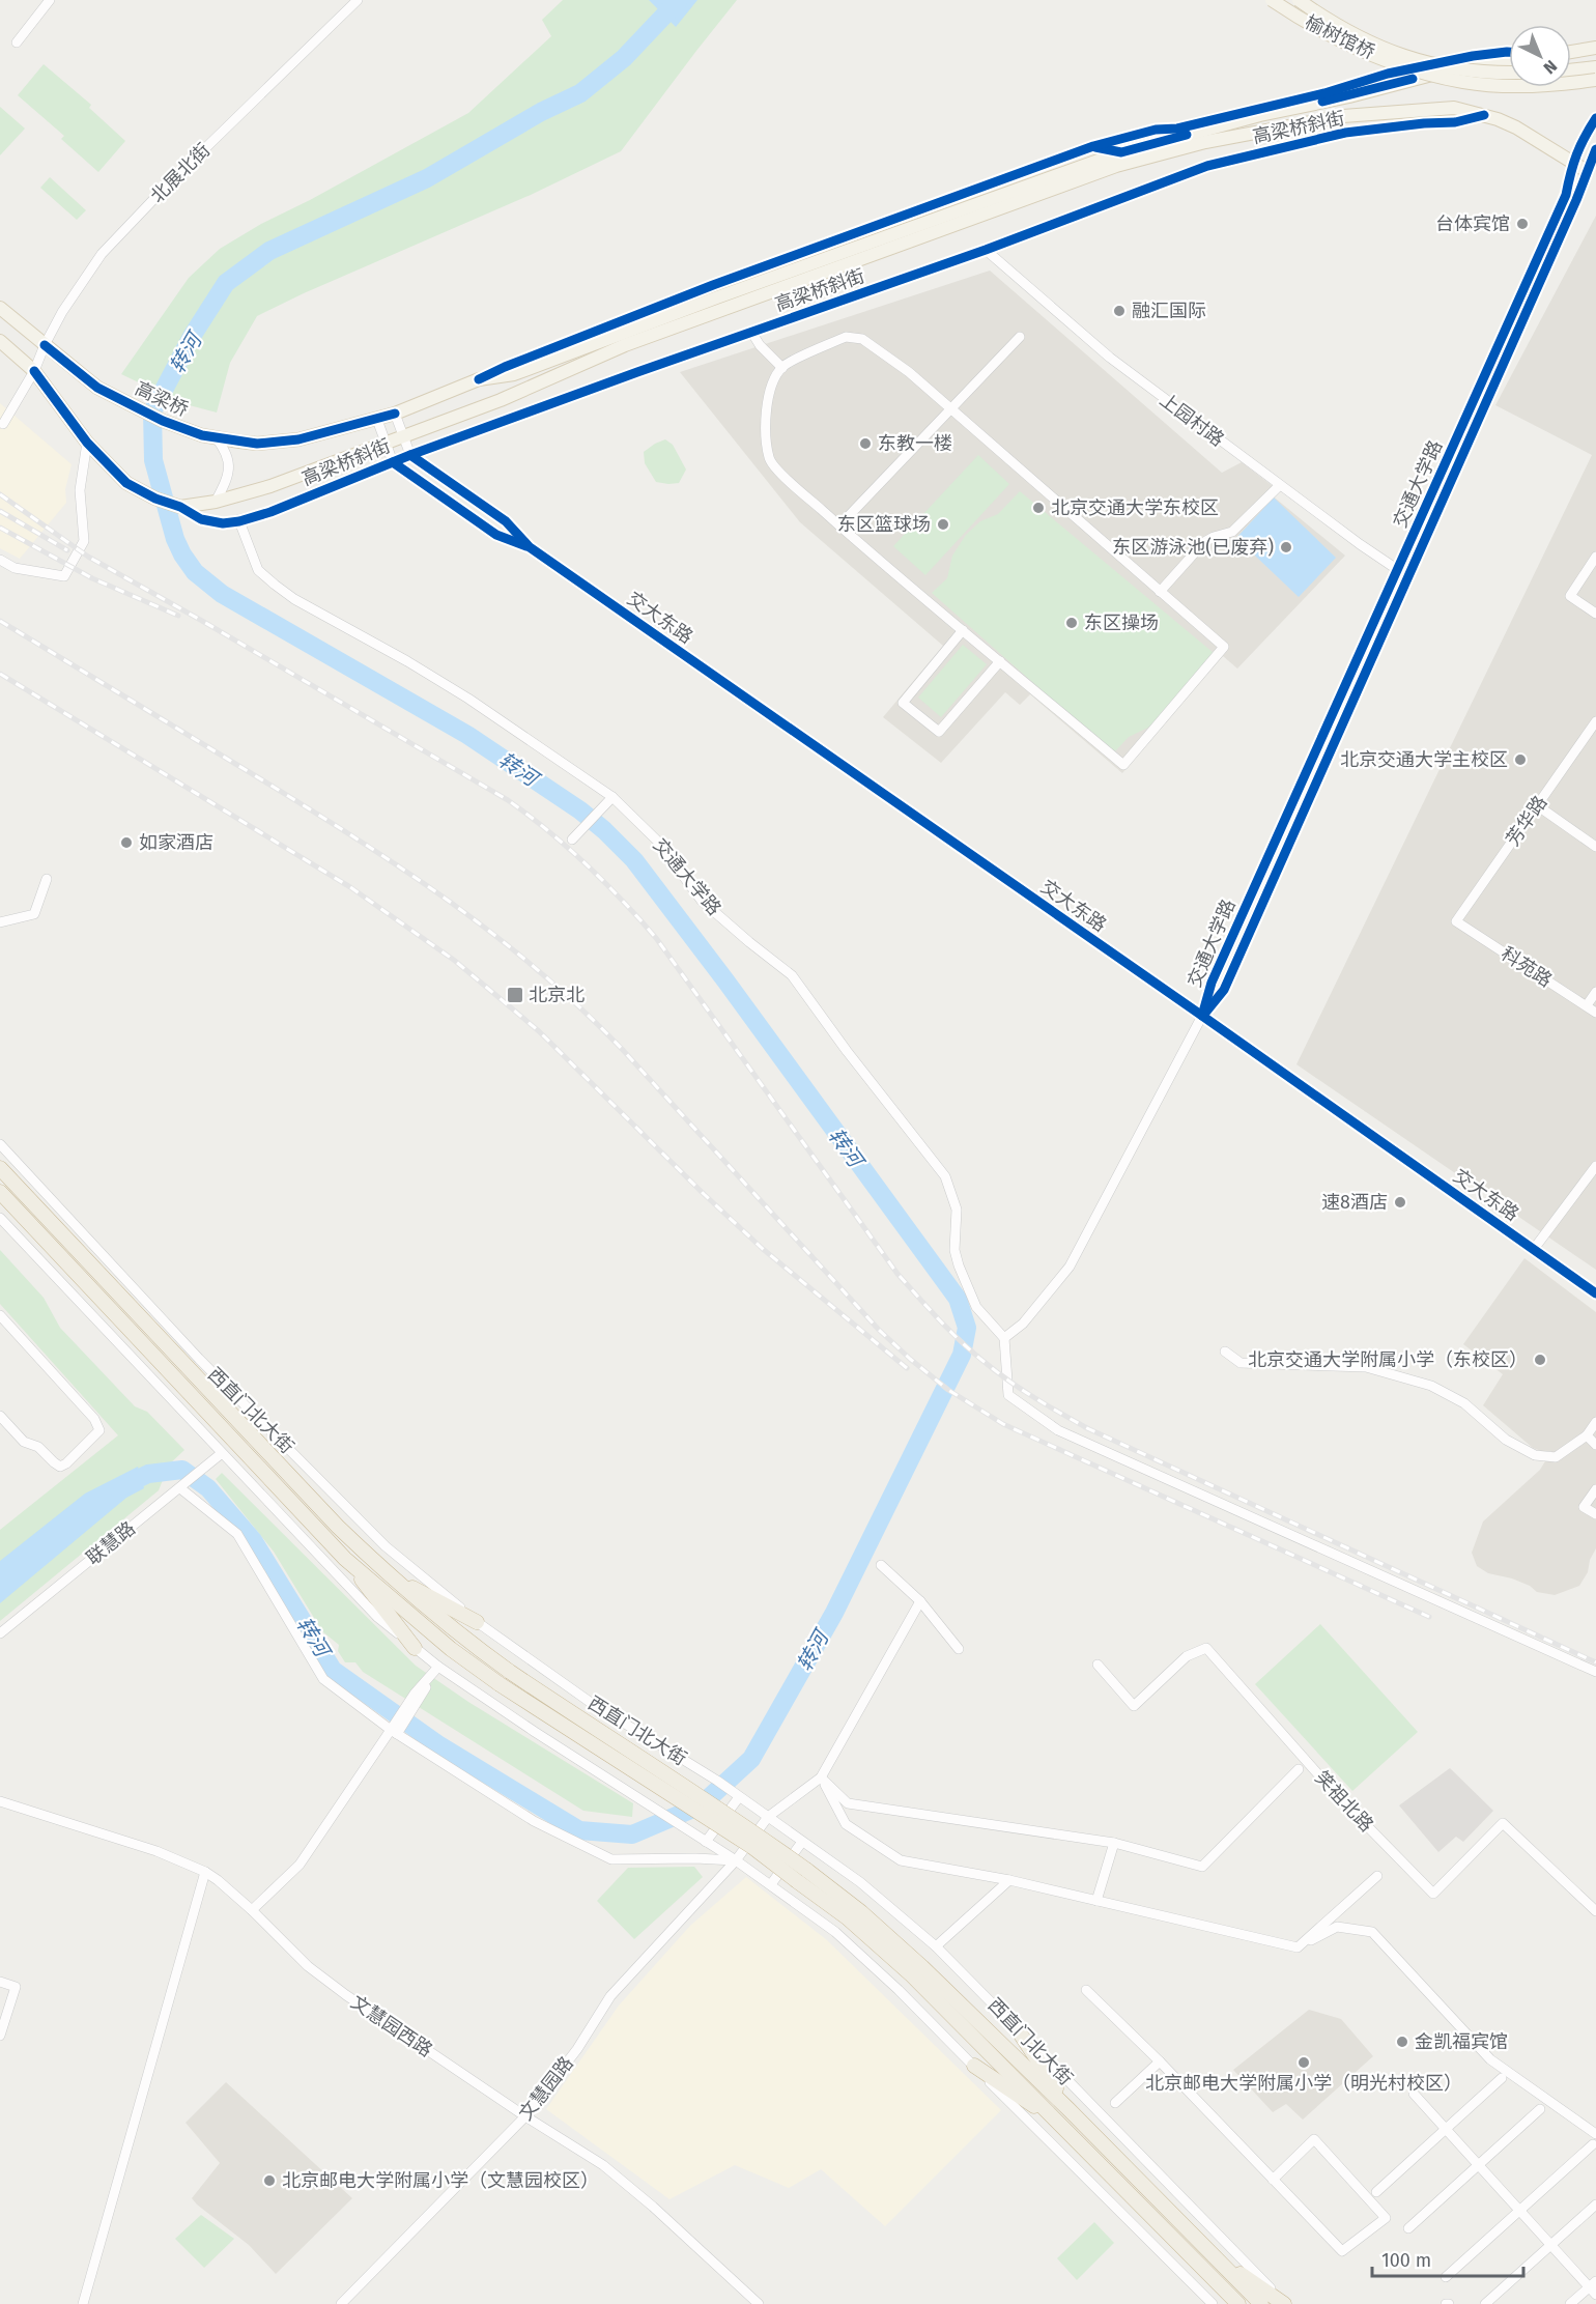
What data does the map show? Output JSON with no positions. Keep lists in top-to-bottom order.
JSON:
{
  "streets": {
    "highway": ["西直门北大街"],
    "main road": ["榆树馆桥", "高梁桥斜街", "高梁桥"],
    "street": [
      "北展北街",
      "上园村路",
      "交通大学路",
      "交大东路",
      "芳华路",
      "科苑路",
      "联慧路",
      "笑祖北路",
      "文慧园西路",
      "文慧园路"
    ]
  },
  "crossings": [
    ["高梁桥斜街", "高梁桥"],
    ["高梁桥斜街", "上园村路"],
    ["高梁桥斜街", "交通大学路"],
    ["高梁桥斜街", "交大东路"],
    ["北展北街", "高梁桥"],
    ["上园村路", "交通大学路"],
    ["交通大学路", "交大东路"],
    ["芳华路", "科苑路"],
    ["西直门北大街", "文慧园路"],
    ["文慧园西路", "文慧园路"]
  ],
  "water": ["转河"],
  "places": {
    "other": [
      "台体宾馆",
      "融汇国际",
      "东教一楼",
      "北京交通大学东校区",
      "东区篮球场",
      "东区游泳池(已废弃)",
      "东区操场",
      "北京交通大学主校区",
      "如家酒店",
      "速8酒店",
      "北京交通大学附属小学（东校区）",
      "金凯福宾馆",
      "北京邮电大学附属小学（明光村校区）",
      "北京邮电大学附属小学（文慧园校区）"
    ],
    "transit": ["北京北"]
  },
  "scale_bar": "100 m",
  "north": "bottom right"
}
